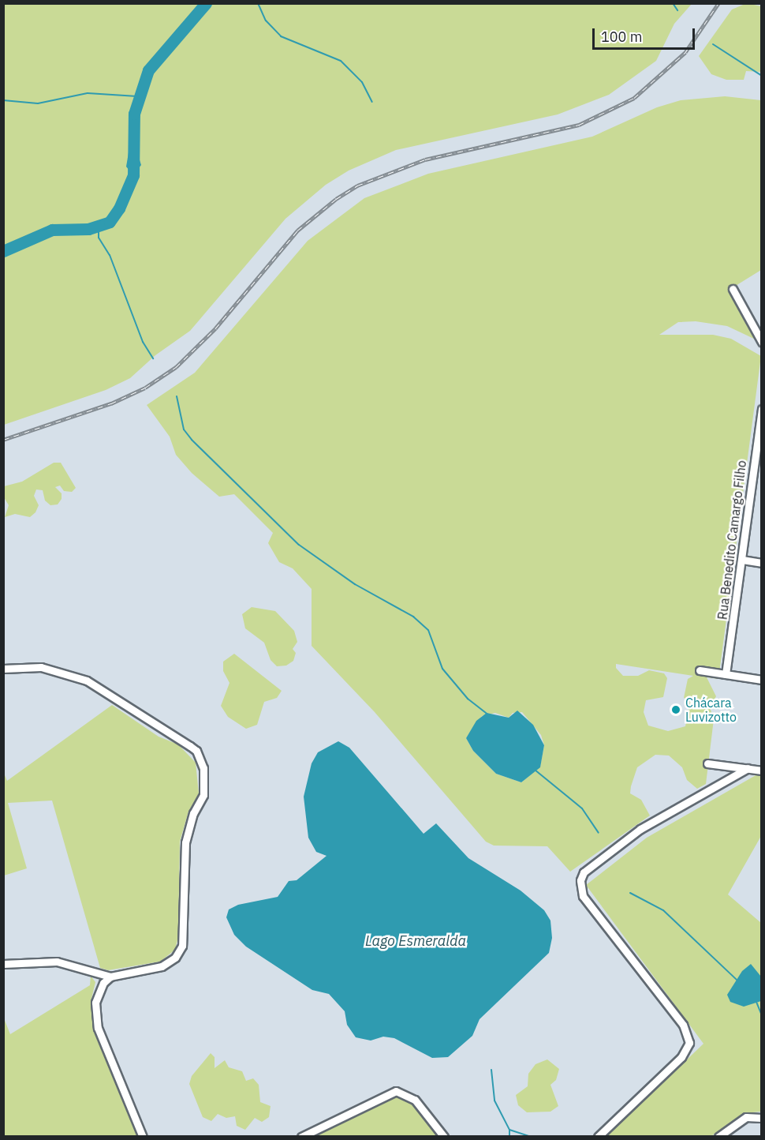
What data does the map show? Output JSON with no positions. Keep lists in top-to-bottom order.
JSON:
{
  "streets": {
    "street": ["Rua Benedito Camargo Filho"]
  },
  "water": ["Lago Esmeralda"],
  "places": ["Chácara Luvizotto"],
  "scale_bar": "100 m"
}
